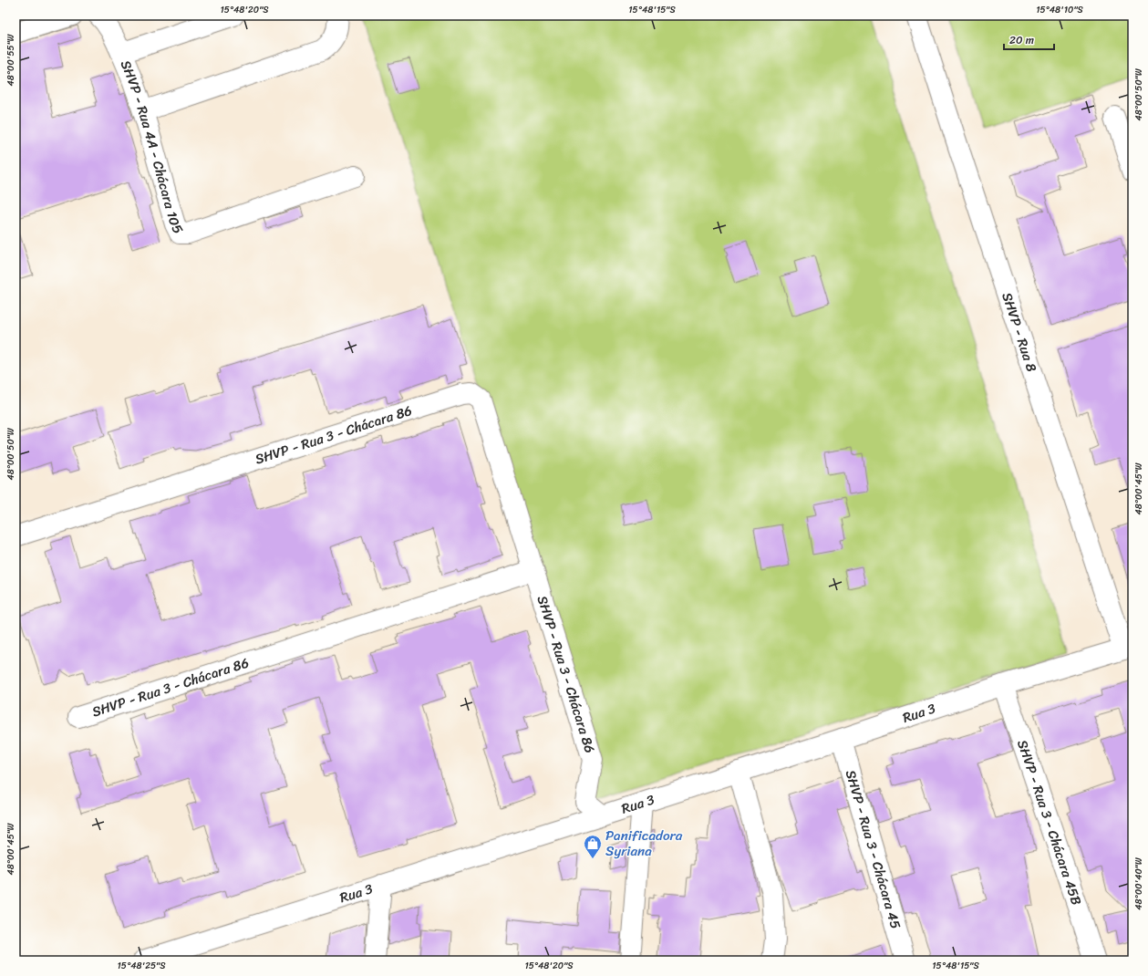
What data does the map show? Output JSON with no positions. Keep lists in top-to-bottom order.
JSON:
{
  "streets": {
    "street": [
      "SHVP - Rua 4A - Chácara 105",
      "SHVP - Rua 8",
      "SHVP - Rua 3 - Chácara 86",
      "Rua 3",
      "SHVP - Rua 3 - Chácara 45B",
      "SHVP - Rua 3 - Chácara 45"
    ]
  },
  "crossings": [
    ["SHVP - Rua 8", "Rua 3"],
    ["SHVP - Rua 3 - Chácara 86", "Rua 3"],
    ["Rua 3", "SHVP - Rua 3 - Chácara 45B"],
    ["Rua 3", "SHVP - Rua 3 - Chácara 45"]
  ],
  "places": {
    "shop": ["Panificadora Syriana"]
  },
  "scale_bar": "20 m",
  "coordinates": [
    "15°48'20\"S",
    "15°48'15\"S",
    "15°48'10\"S",
    "48°00'55\"W",
    "48°00'50\"W",
    "48°00'45\"W",
    "48°00'40\"W",
    "15°48'25\"S"
  ]
}
